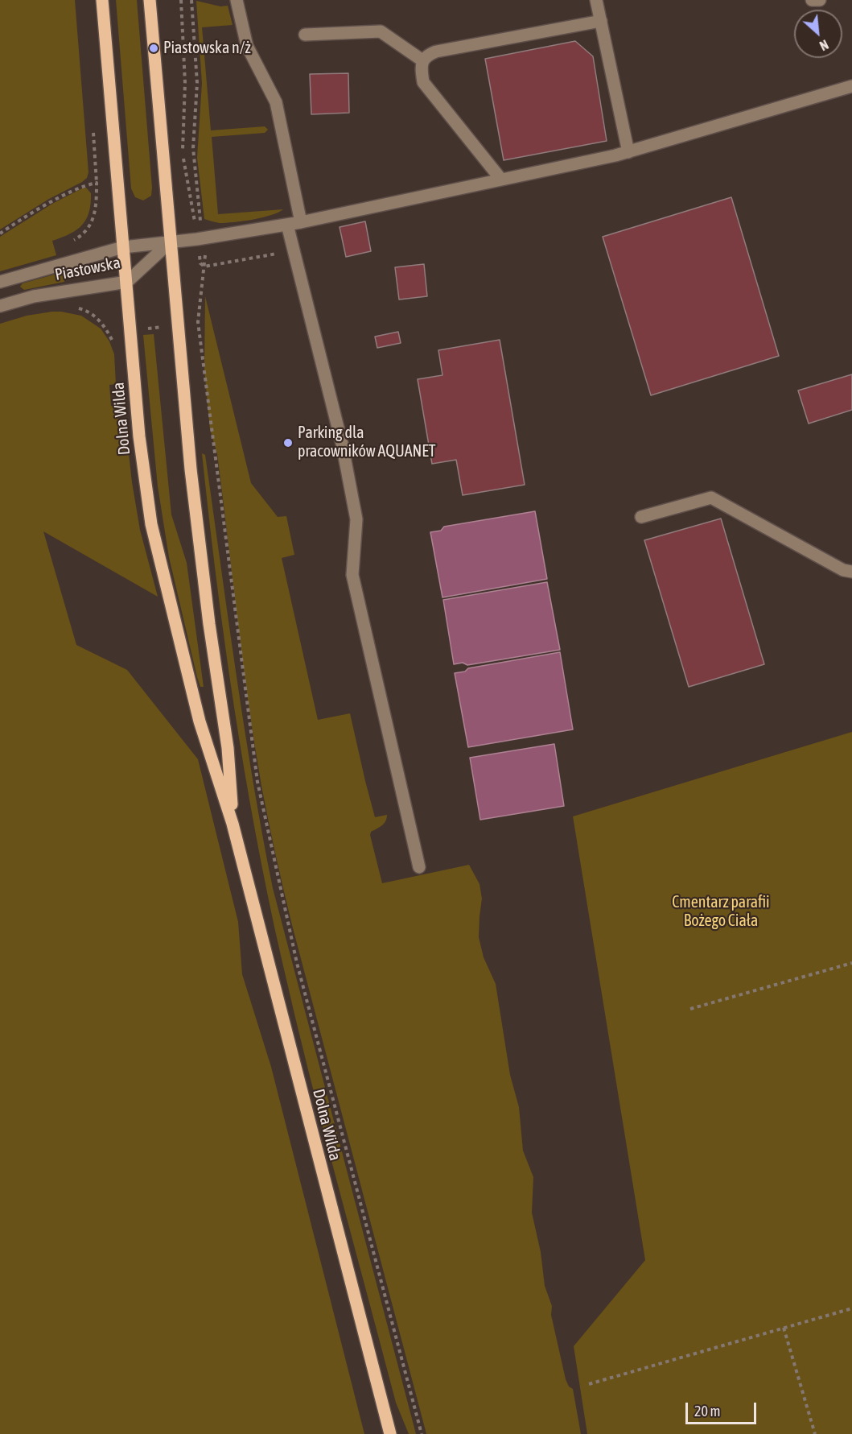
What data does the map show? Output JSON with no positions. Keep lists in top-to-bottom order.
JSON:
{
  "streets": {
    "main road": ["Dolna Wilda"],
    "street": ["Piastowska"]
  },
  "crossings": [
    ["Piastowska", "Dolna Wilda"]
  ],
  "parks": ["Cmentarz parafii Bożego Ciała"],
  "places": ["Piastowska n/ż", "Parking dla pracowników AQUANET"],
  "scale_bar": "20 m",
  "north": "bottom right"
}
